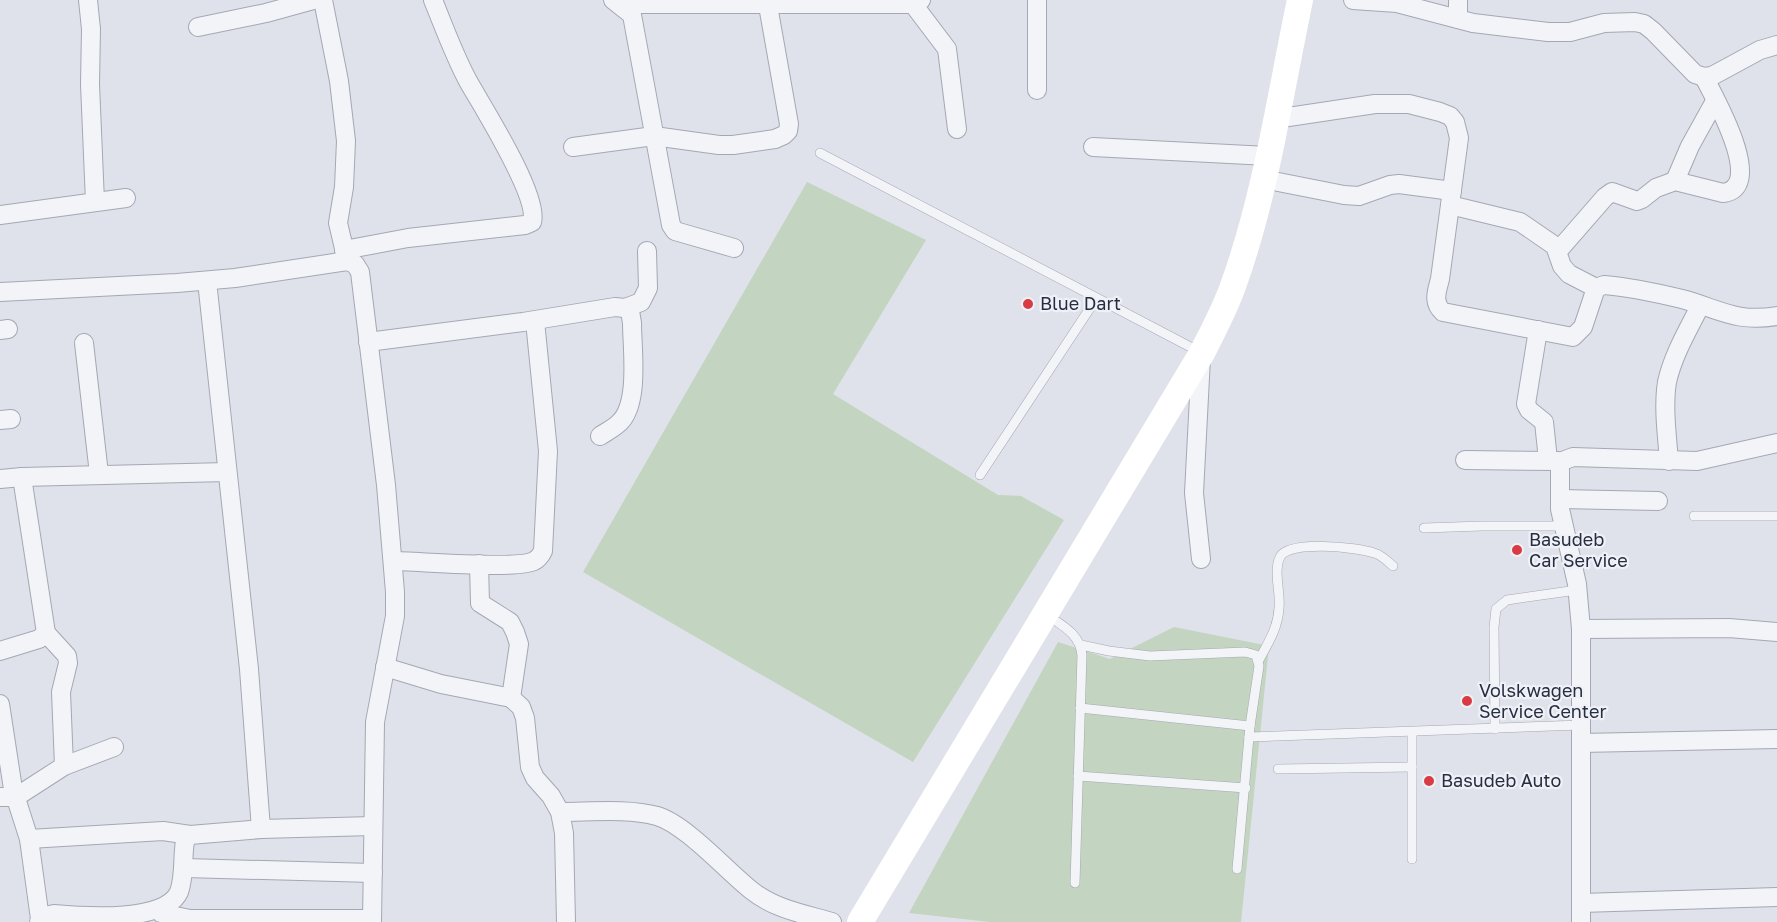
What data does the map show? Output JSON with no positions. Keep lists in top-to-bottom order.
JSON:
{
  "places": [
    "Blue Dart",
    "Basudeb Car Service",
    "Volskwagen Service Center",
    "Basudeb Auto"
  ]
}
